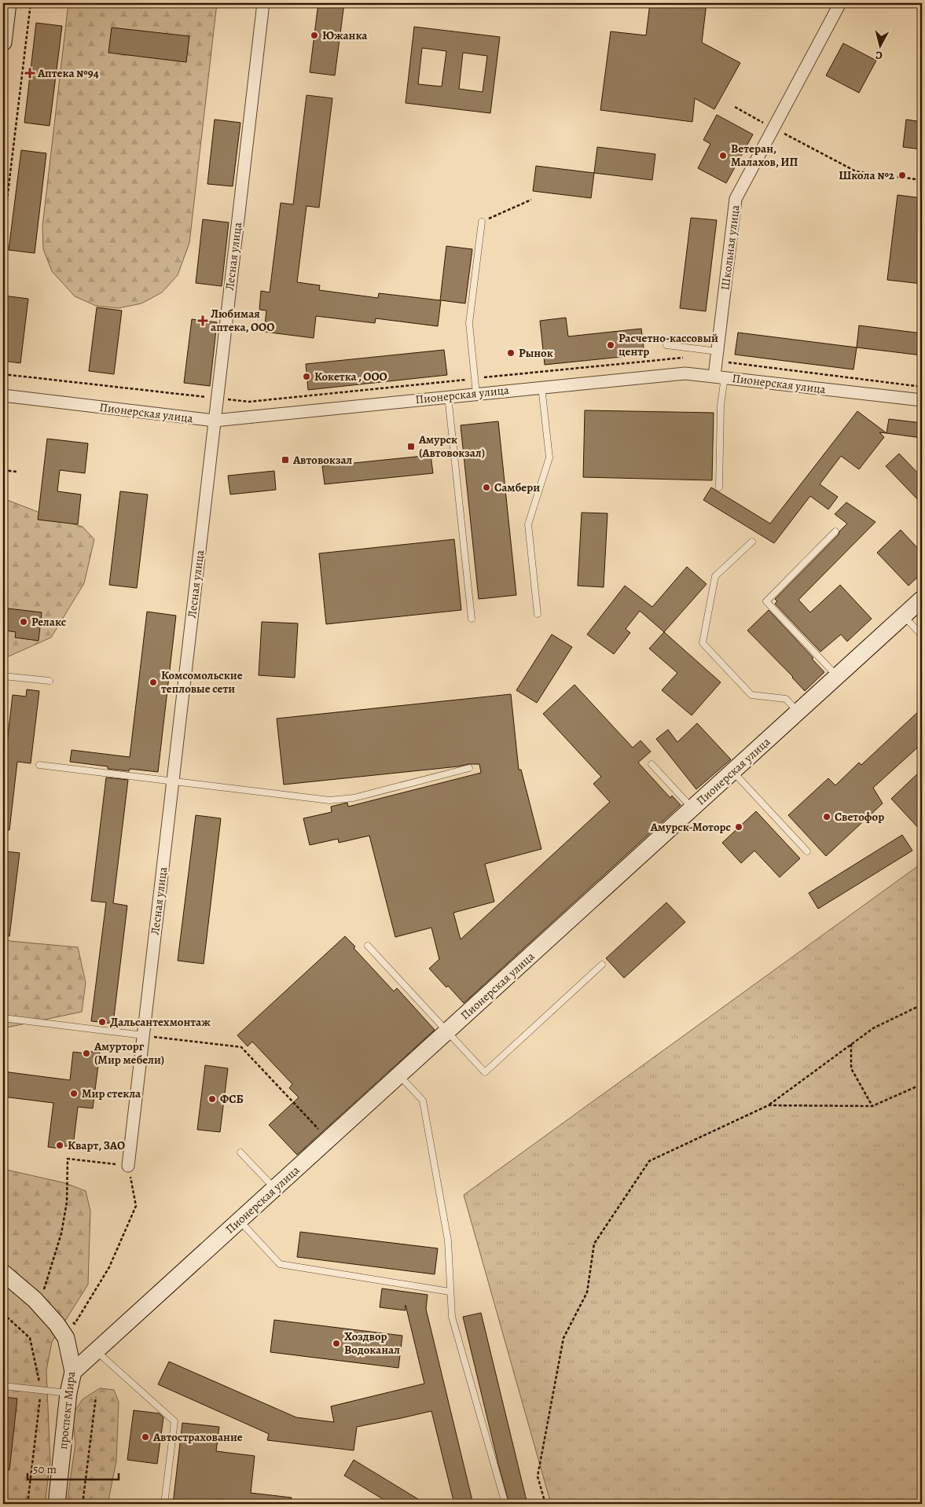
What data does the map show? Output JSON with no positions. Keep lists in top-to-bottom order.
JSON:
{
  "streets": {
    "street": [
      "Школьная улица",
      "Лесная улица",
      "Пионерская улица",
      "проспект Мира"
    ]
  },
  "crossings": [
    ["Школьная улица", "Пионерская улица"],
    ["Лесная улица", "Пионерская улица"],
    ["Пионерская улица", "проспект Мира"]
  ],
  "places": {
    "other": [
      "Южанка",
      "Ветеран, Малахов, ИП",
      "Школа №2",
      "Расчетно-кассовый центр",
      "Рынок",
      "Кокетка , ООО",
      "Самбери",
      "Релакс",
      "Комсомольские тепловые сети",
      "Светофор",
      "Амурск-Моторс",
      "Дальсантехмонтаж",
      "Амурторг (Мир мебели)",
      "Мир стекла",
      "ФСБ",
      "Кварт, ЗАО",
      "Хоздвор Водоканал",
      "Автострахование"
    ],
    "health": ["Аптека №94", "Любимая аптека, ООО"],
    "transit": ["Амурск (Автовокзал)", "Автовокзал"]
  },
  "scale_bar": "50 m",
  "north": "bottom"
}
